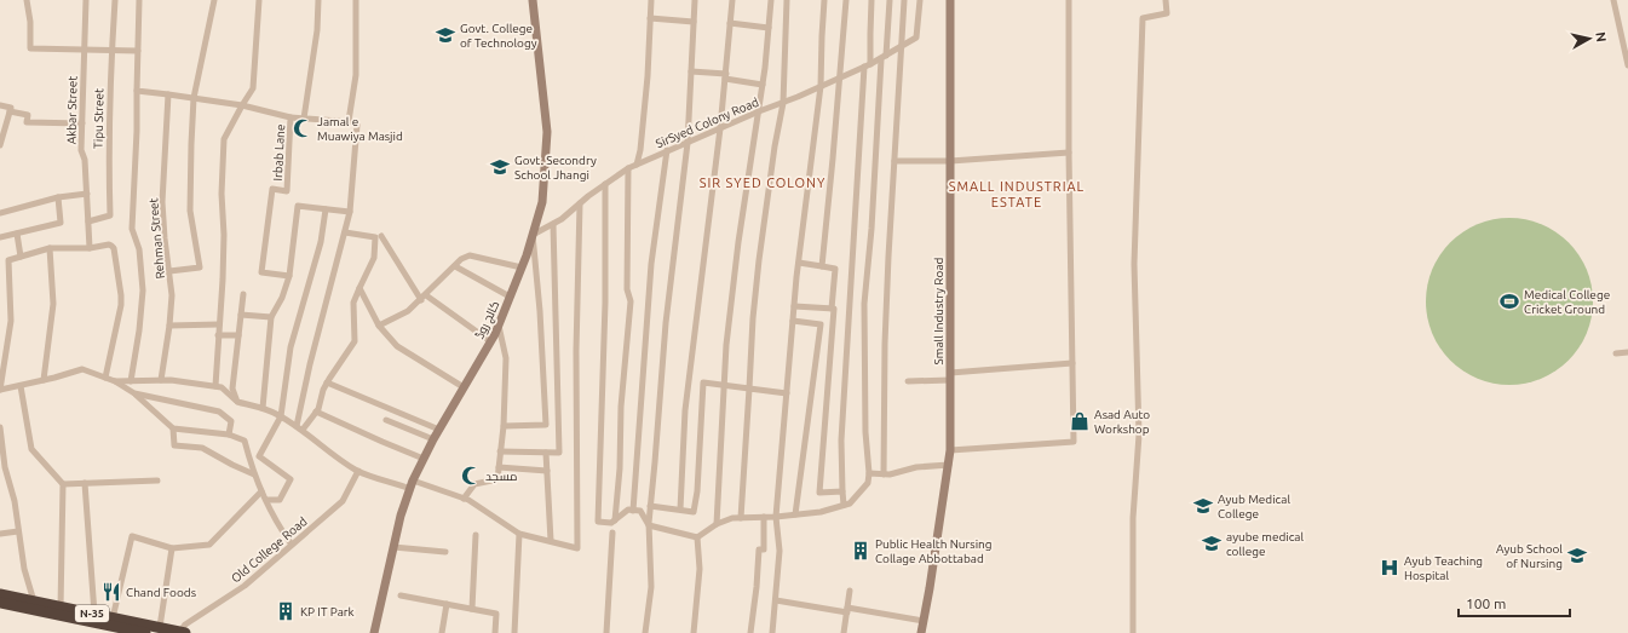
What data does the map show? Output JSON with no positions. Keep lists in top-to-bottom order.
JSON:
{
  "streets": {
    "highway": ["N-35"],
    "main road": ["Small Industry Road", "کالج روڈ"],
    "street": [
      "Akbar Street",
      "Tipu Street",
      "SirSyed Colony Road",
      "Irbab Lane",
      "Rehman Street",
      "Old College Road"
    ]
  },
  "crossings": [
    ["Akbar Street", "Tipu Street"],
    ["SirSyed Colony Road", "کالج روڈ"],
    ["Irbab Lane", "Rehman Street"],
    ["Old College Road", "N-35"]
  ],
  "districts": ["SIR SYED COLONY", "SMALL INDUSTRIAL ESTATE"],
  "places": {
    "school or university": [
      "Govt. College of Technology",
      "Govt. Secondry School Jhangi",
      "Ayub Medical College",
      "ayube medical college",
      "Ayub School of Nursing"
    ],
    "mosque": ["Jamal e Muawiya Masjid", "مسجد"],
    "sports": ["Medical College Cricket Ground"],
    "shop": ["Asad Auto Workshop"],
    "building": ["Public Health Nursing Collage Abbottabad", "KP IT Park"],
    "hospital": ["Ayub Teaching Hospital"],
    "restaurant": ["Chand Foods"]
  },
  "scale_bar": "100 m",
  "north": "right"
}
